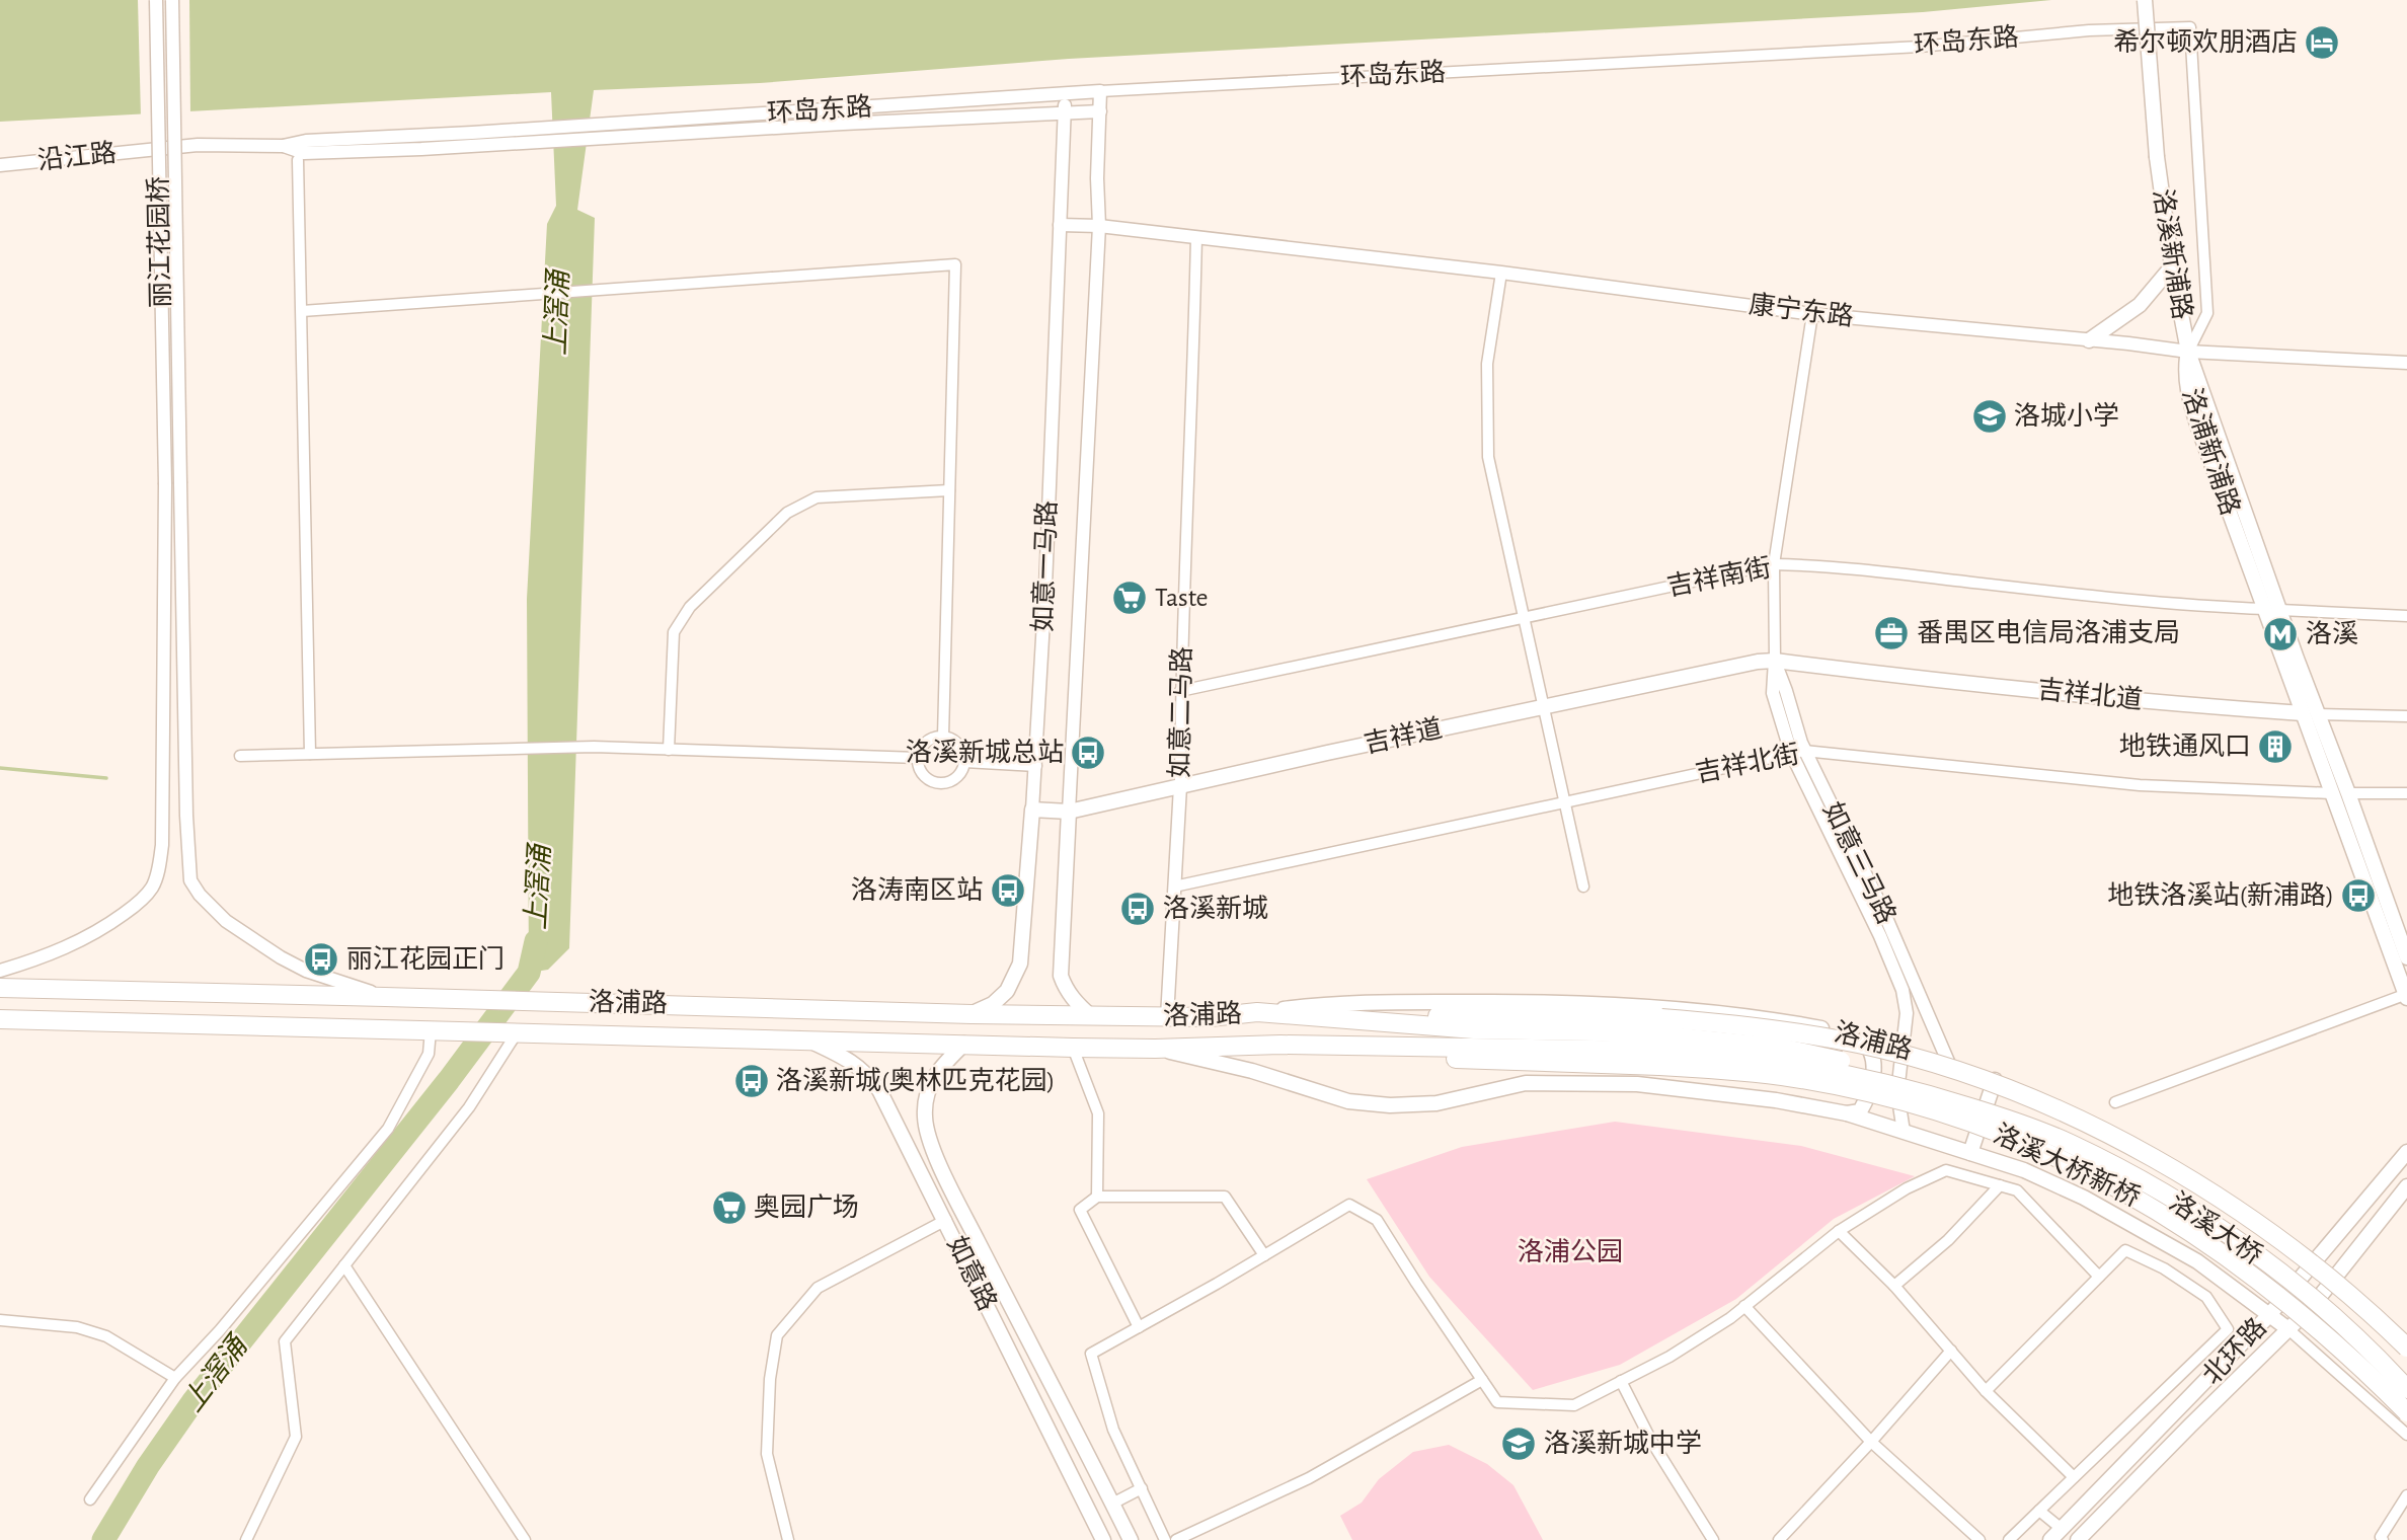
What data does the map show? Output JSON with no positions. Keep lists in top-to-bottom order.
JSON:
{
  "streets": {
    "highway": ["洛浦路", "洛溪大桥新桥", "洛溪大桥"],
    "main road": [
      "洛溪新浦路",
      "洛浦新浦路",
      "如意一马路",
      "吉祥北道",
      "吉祥道",
      "如意路",
      "北环路"
    ],
    "street": [
      "环岛东路",
      "沿江路",
      "丽江花园桥",
      "康宁东路",
      "吉祥南街",
      "如意二马路",
      "吉祥北街",
      "如意三马路"
    ]
  },
  "crossings": [
    ["环岛东路", "沿江路"],
    ["环岛东路", "洛溪新浦路"],
    ["环岛东路", "康宁东路"],
    ["环岛东路", "洛浦新浦路"],
    ["环岛东路", "如意一马路"],
    ["丽江花园桥", "洛浦路"],
    ["洛溪新浦路", "康宁东路"],
    ["洛溪新浦路", "洛浦新浦路"],
    ["康宁东路", "洛浦新浦路"],
    ["康宁东路", "如意一马路"],
    ["康宁东路", "如意二马路"],
    ["康宁东路", "如意三马路"],
    ["洛浦新浦路", "吉祥南街"],
    ["洛浦新浦路", "吉祥北道"],
    ["洛浦新浦路", "吉祥北街"],
    ["如意一马路", "吉祥道"],
    ["如意一马路", "洛浦路"],
    ["吉祥南街", "如意二马路"],
    ["吉祥南街", "如意三马路"],
    ["吉祥北道", "吉祥道"],
    ["吉祥北道", "如意三马路"],
    ["如意二马路", "吉祥道"],
    ["如意二马路", "吉祥北街"],
    ["如意二马路", "洛浦路"],
    ["吉祥道", "如意三马路"],
    ["吉祥北街", "如意三马路"],
    ["如意三马路", "洛浦路"],
    ["洛浦路", "洛溪大桥新桥"],
    ["洛浦路", "如意路"],
    ["洛浦路", "北环路"],
    ["洛溪大桥新桥", "洛溪大桥"]
  ],
  "water": ["上滘涌"],
  "parks": ["洛浦公园"],
  "places": {
    "hotel": ["希尔顿欢朋酒店"],
    "school or university": ["洛城小学", "洛溪新城中学"],
    "supermarket": ["Taste", "奥园广场"],
    "office": ["番禺区电信局洛浦支局"],
    "metro station": ["洛溪"],
    "building": ["地铁通风口"],
    "bus stop": [
      "洛溪新城总站",
      "洛涛南区站",
      "地铁洛溪站(新浦路)",
      "洛溪新城",
      "丽江花园正门",
      "洛溪新城(奥林匹克花园)"
    ]
  }
}
